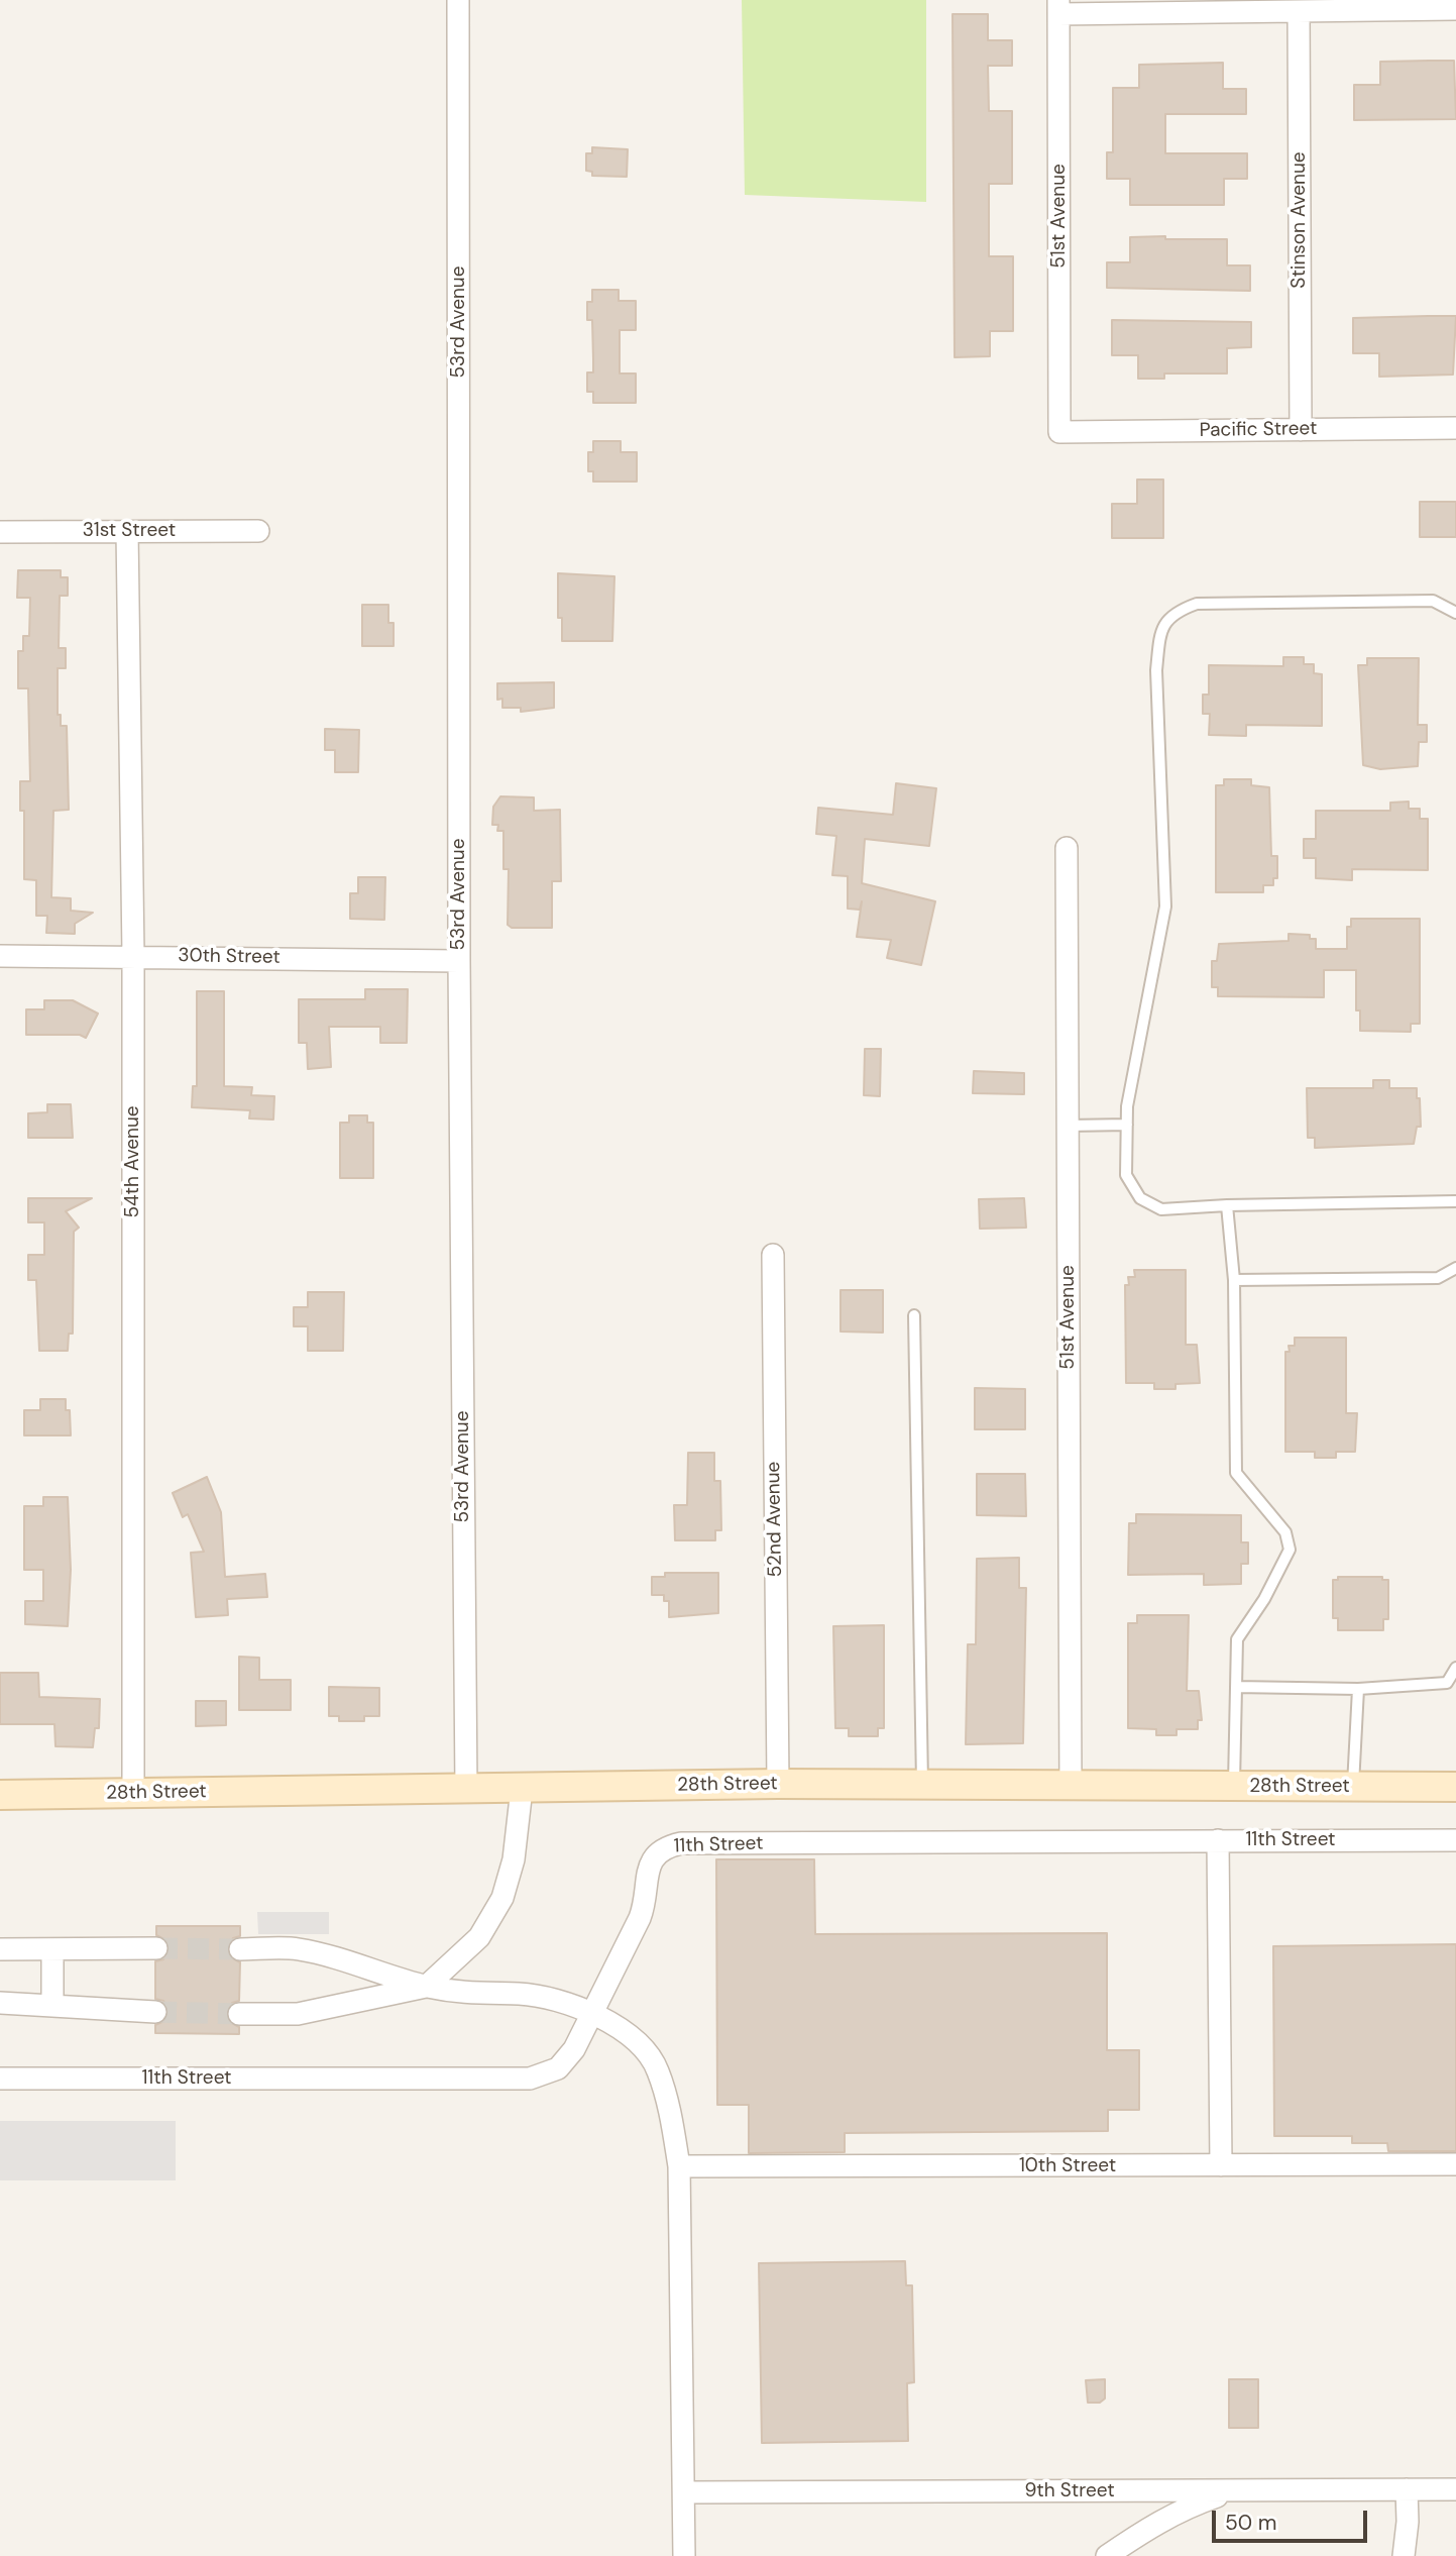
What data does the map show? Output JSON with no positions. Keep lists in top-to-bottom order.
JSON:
{
  "streets": {
    "main road": ["28th Street"],
    "street": [
      "51st Avenue",
      "Stinson Avenue",
      "53rd Avenue",
      "Pacific Street",
      "31st Street",
      "30th Street",
      "54th Avenue",
      "52nd Avenue",
      "11th Street",
      "10th Street",
      "9th Street"
    ]
  },
  "crossings": [
    ["51st Avenue", "Pacific Street"],
    ["51st Avenue", "28th Street"],
    ["Stinson Avenue", "Pacific Street"],
    ["53rd Avenue", "30th Street"],
    ["53rd Avenue", "28th Street"],
    ["31st Street", "54th Avenue"],
    ["30th Street", "54th Avenue"],
    ["54th Avenue", "28th Street"],
    ["52nd Avenue", "28th Street"]
  ],
  "scale_bar": "50 m"
}
